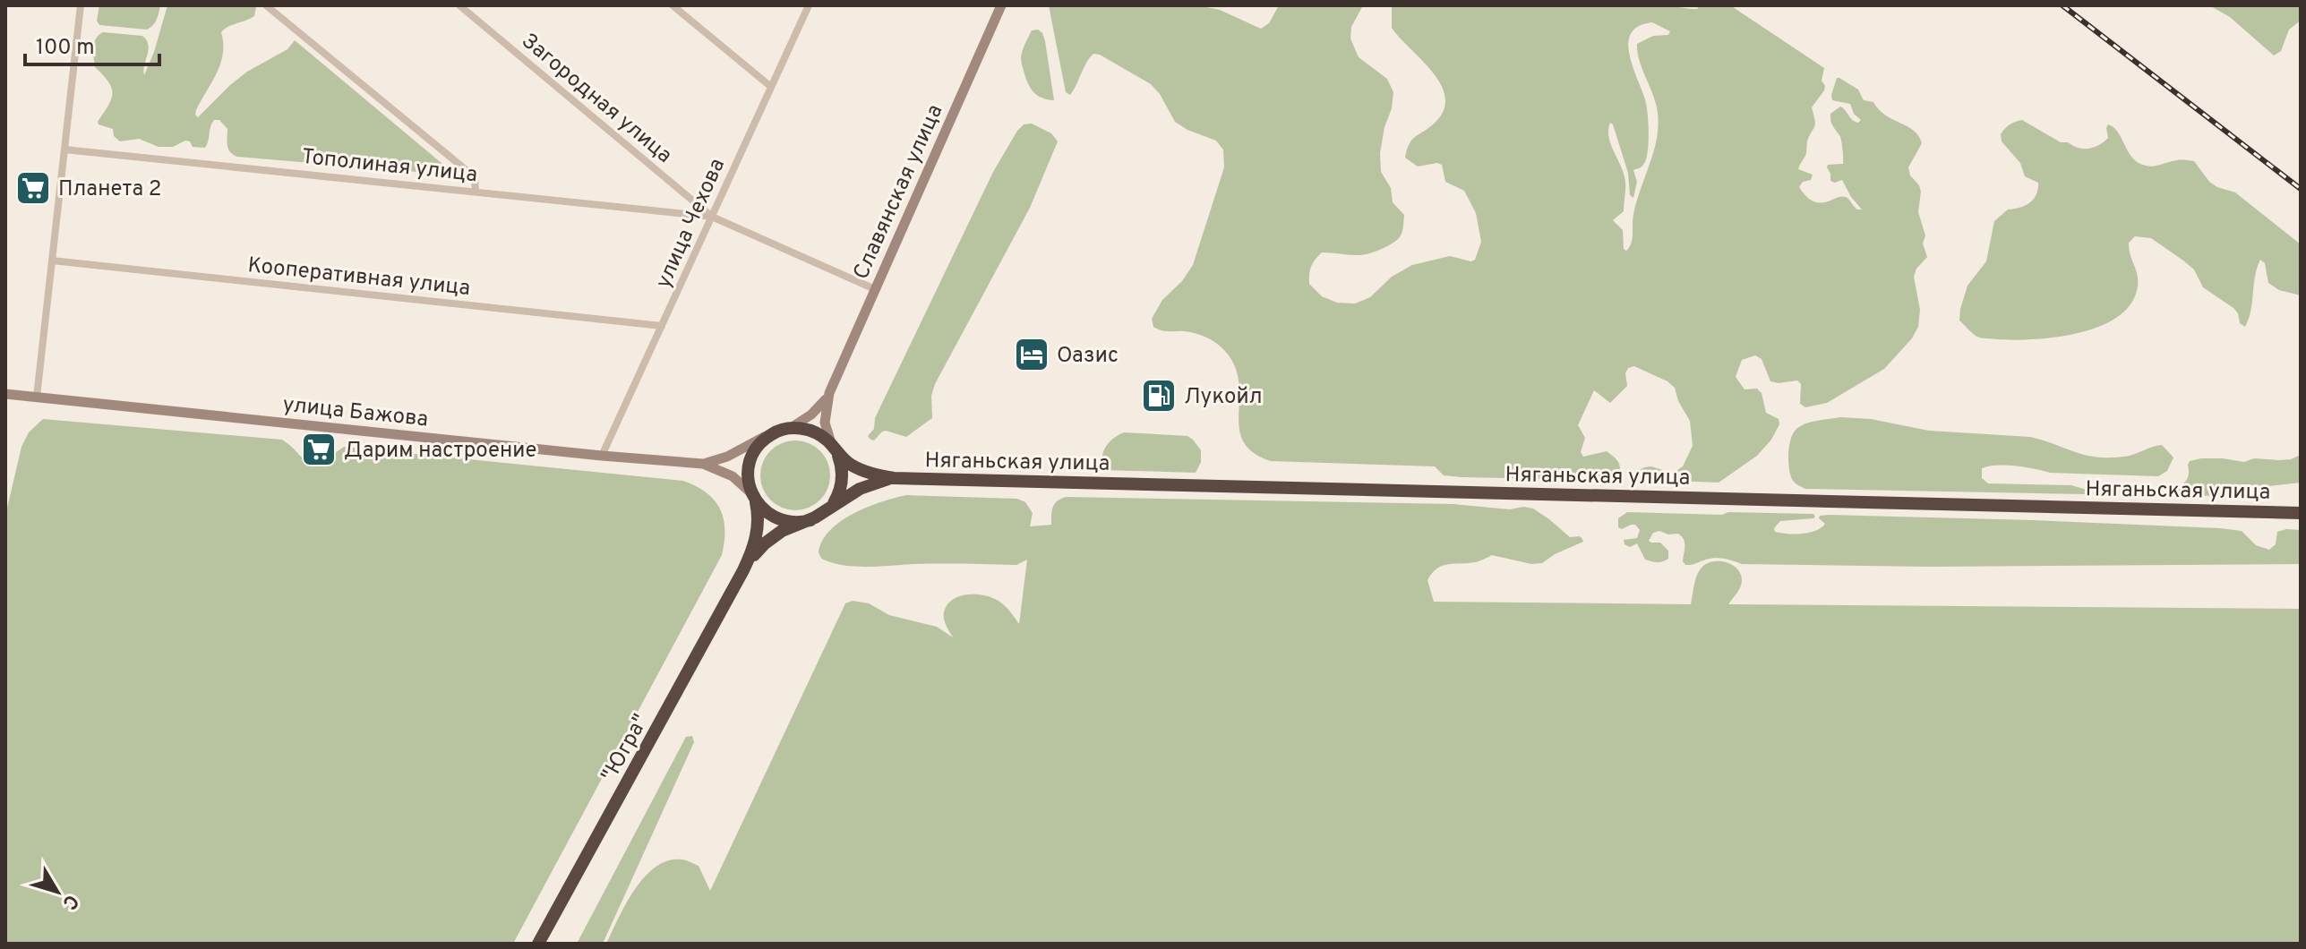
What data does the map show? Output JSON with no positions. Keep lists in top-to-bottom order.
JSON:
{
  "streets": {
    "highway": ["Няганьская улица", "\"Югра\""],
    "street": [
      "Загородная улица",
      "Тополиная улица",
      "Славянская улица",
      "улица Чехова",
      "Кооперативная улица",
      "улица Бажова"
    ]
  },
  "crossings": [
    ["Загородная улица", "Тополиная улица"],
    ["Загородная улица", "улица Чехова"],
    ["Тополиная улица", "улица Чехова"],
    ["улица Чехова", "Кооперативная улица"],
    ["улица Чехова", "улица Бажова"]
  ],
  "places": {
    "supermarket": ["Планета 2", "Дарим настроение"],
    "hotel": ["Оазис"],
    "fuel station": ["Лукойл"]
  },
  "scale_bar": "100 m",
  "north": "bottom right"
}
